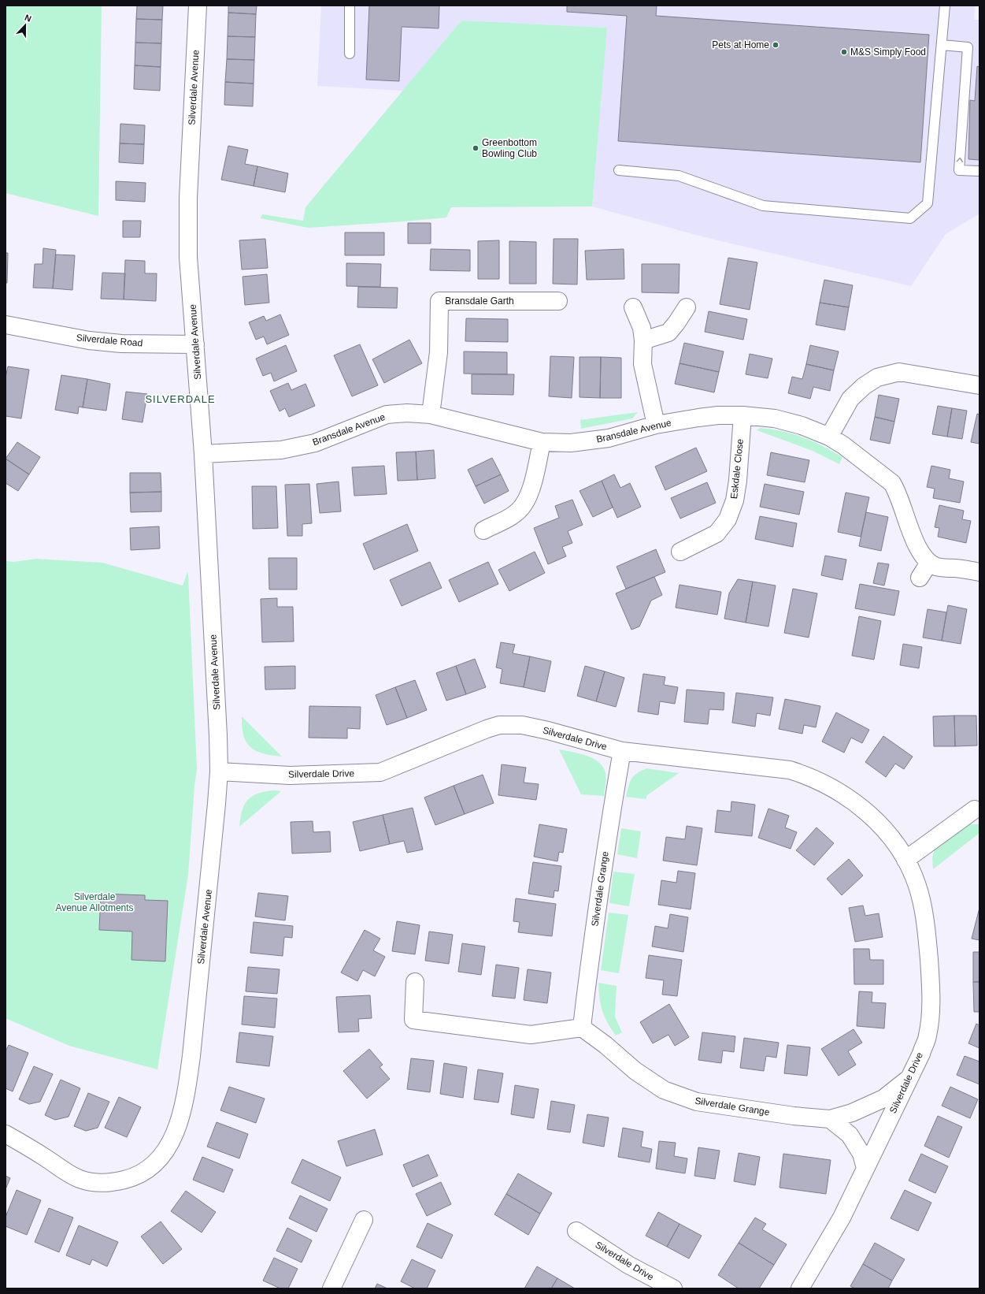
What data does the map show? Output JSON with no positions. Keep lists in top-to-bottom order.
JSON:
{
  "streets": {
    "street": [
      "Silverdale Avenue",
      "Bransdale Garth",
      "Silverdale Road",
      "Bransdale Avenue",
      "Eskdale Close",
      "Silverdale Drive",
      "Silverdale Grange"
    ]
  },
  "crossings": [
    ["Silverdale Avenue", "Silverdale Road"],
    ["Silverdale Avenue", "Bransdale Avenue"],
    ["Silverdale Avenue", "Silverdale Drive"],
    ["Bransdale Garth", "Bransdale Avenue"],
    ["Bransdale Avenue", "Eskdale Close"],
    ["Silverdale Drive", "Silverdale Grange"]
  ],
  "districts": ["SILVERDALE"],
  "parks": ["Silverdale Avenue Allotments"],
  "places": ["Pets at Home", "M&S Simply Food", "Greenbottom Bowling Club"],
  "north": "top"
}
